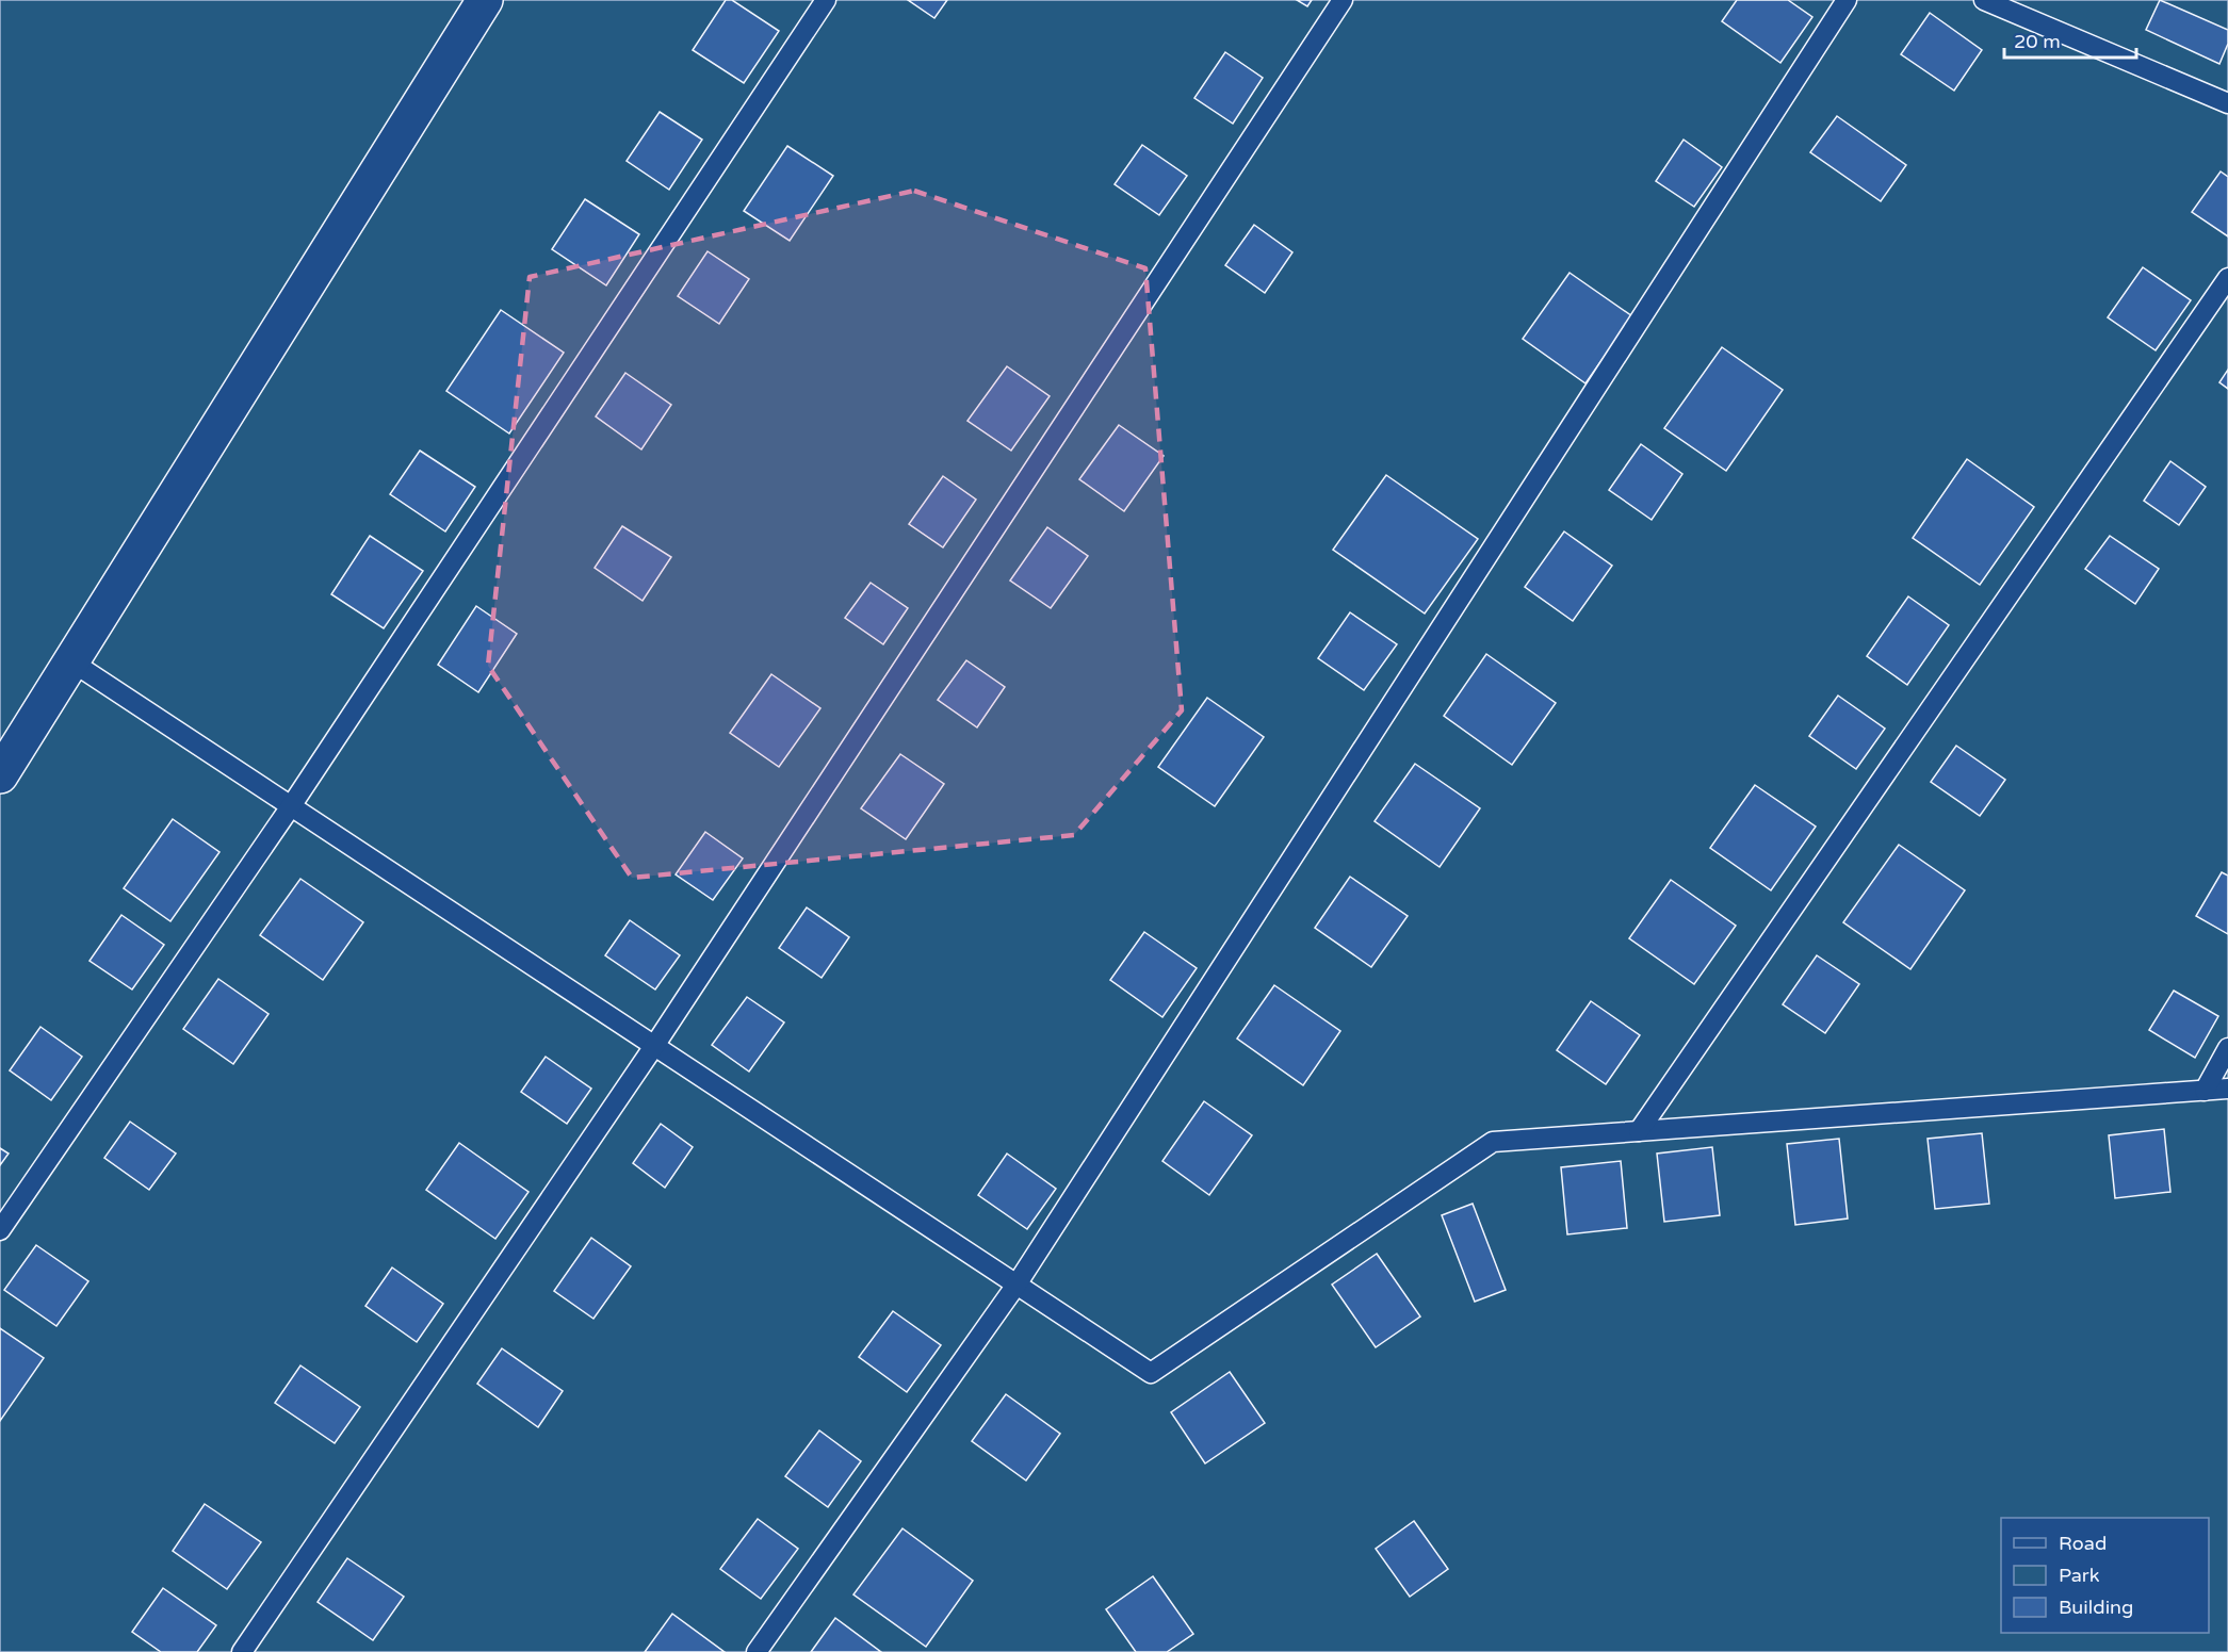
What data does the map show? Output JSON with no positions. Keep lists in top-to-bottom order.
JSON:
{
  "legend": ["Road", "Park", "Building"],
  "scale_bar": "20 m"
}
